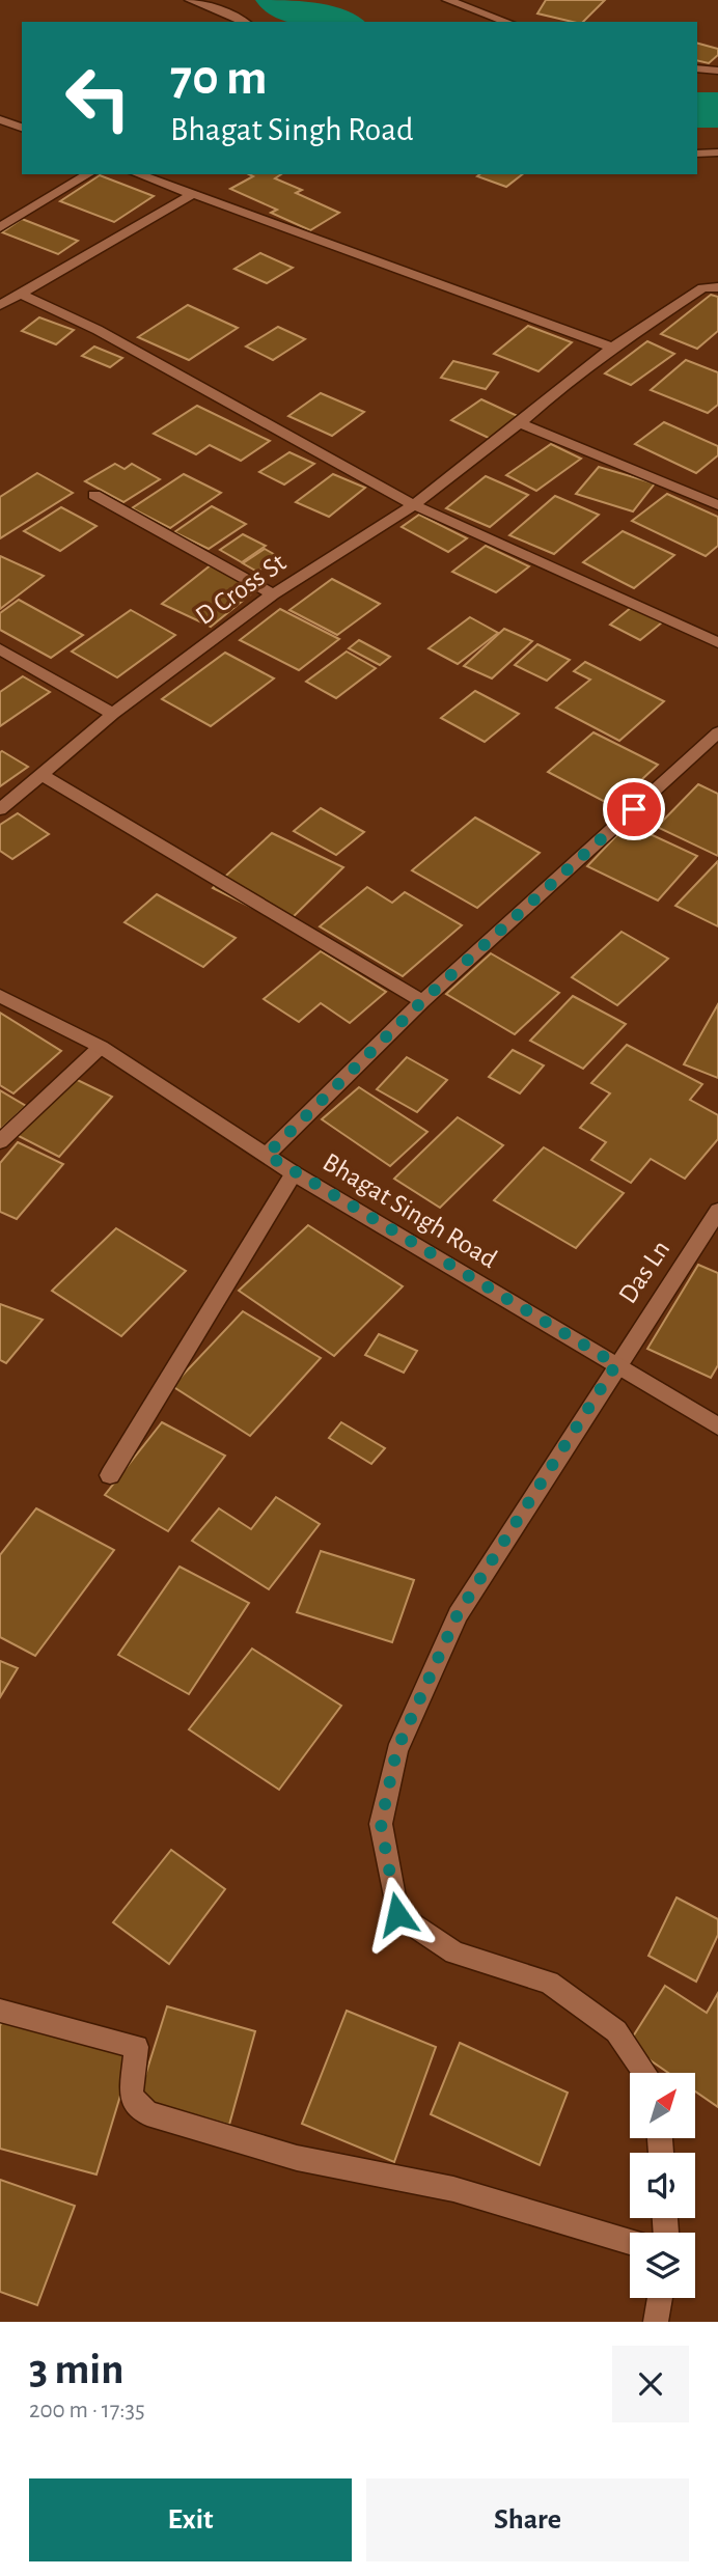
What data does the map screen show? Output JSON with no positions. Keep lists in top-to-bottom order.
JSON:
{
  "streets": {
    "street": ["D Cross St", "Bhagat Singh Road", "Das Ln"]
  },
  "crossings": [
    ["Bhagat Singh Road", "Das Ln"]
  ],
  "north": "top right",
  "page": {
    "turn": ["70 m", "Bhagat Singh Road"],
    "heading": ["3 min", "200 m · 17:35"],
    "buttons": ["Exit", "Share"]
  }
}
